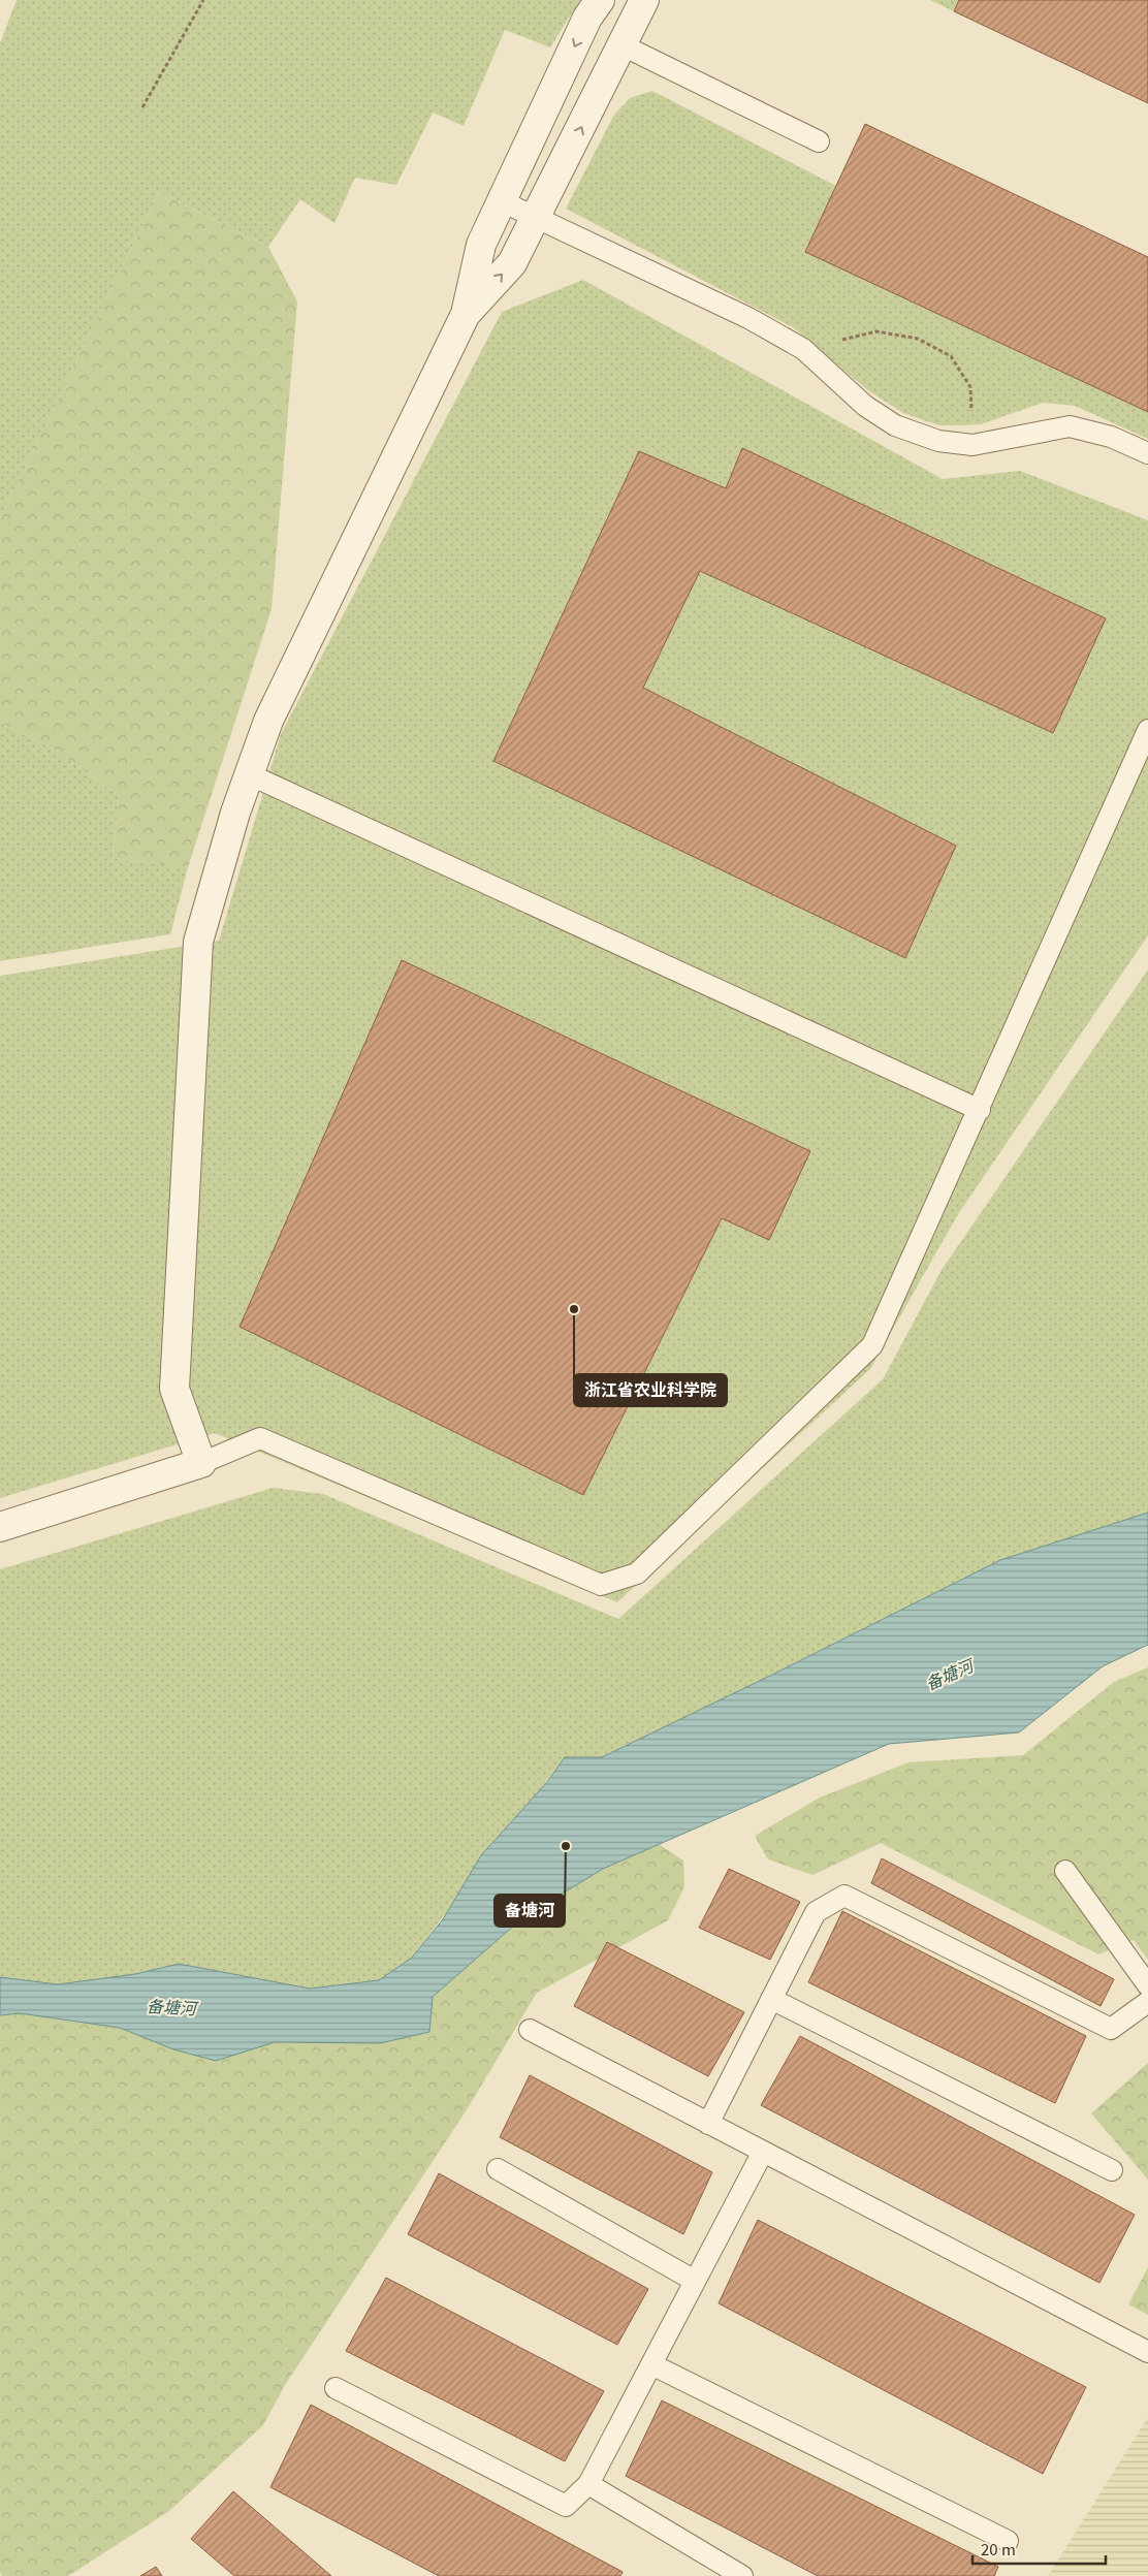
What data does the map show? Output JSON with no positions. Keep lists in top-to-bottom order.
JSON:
{
  "water": ["备塘河"],
  "places": ["浙江省农业科学院", "备塘河"],
  "scale_bar": "20 m"
}
